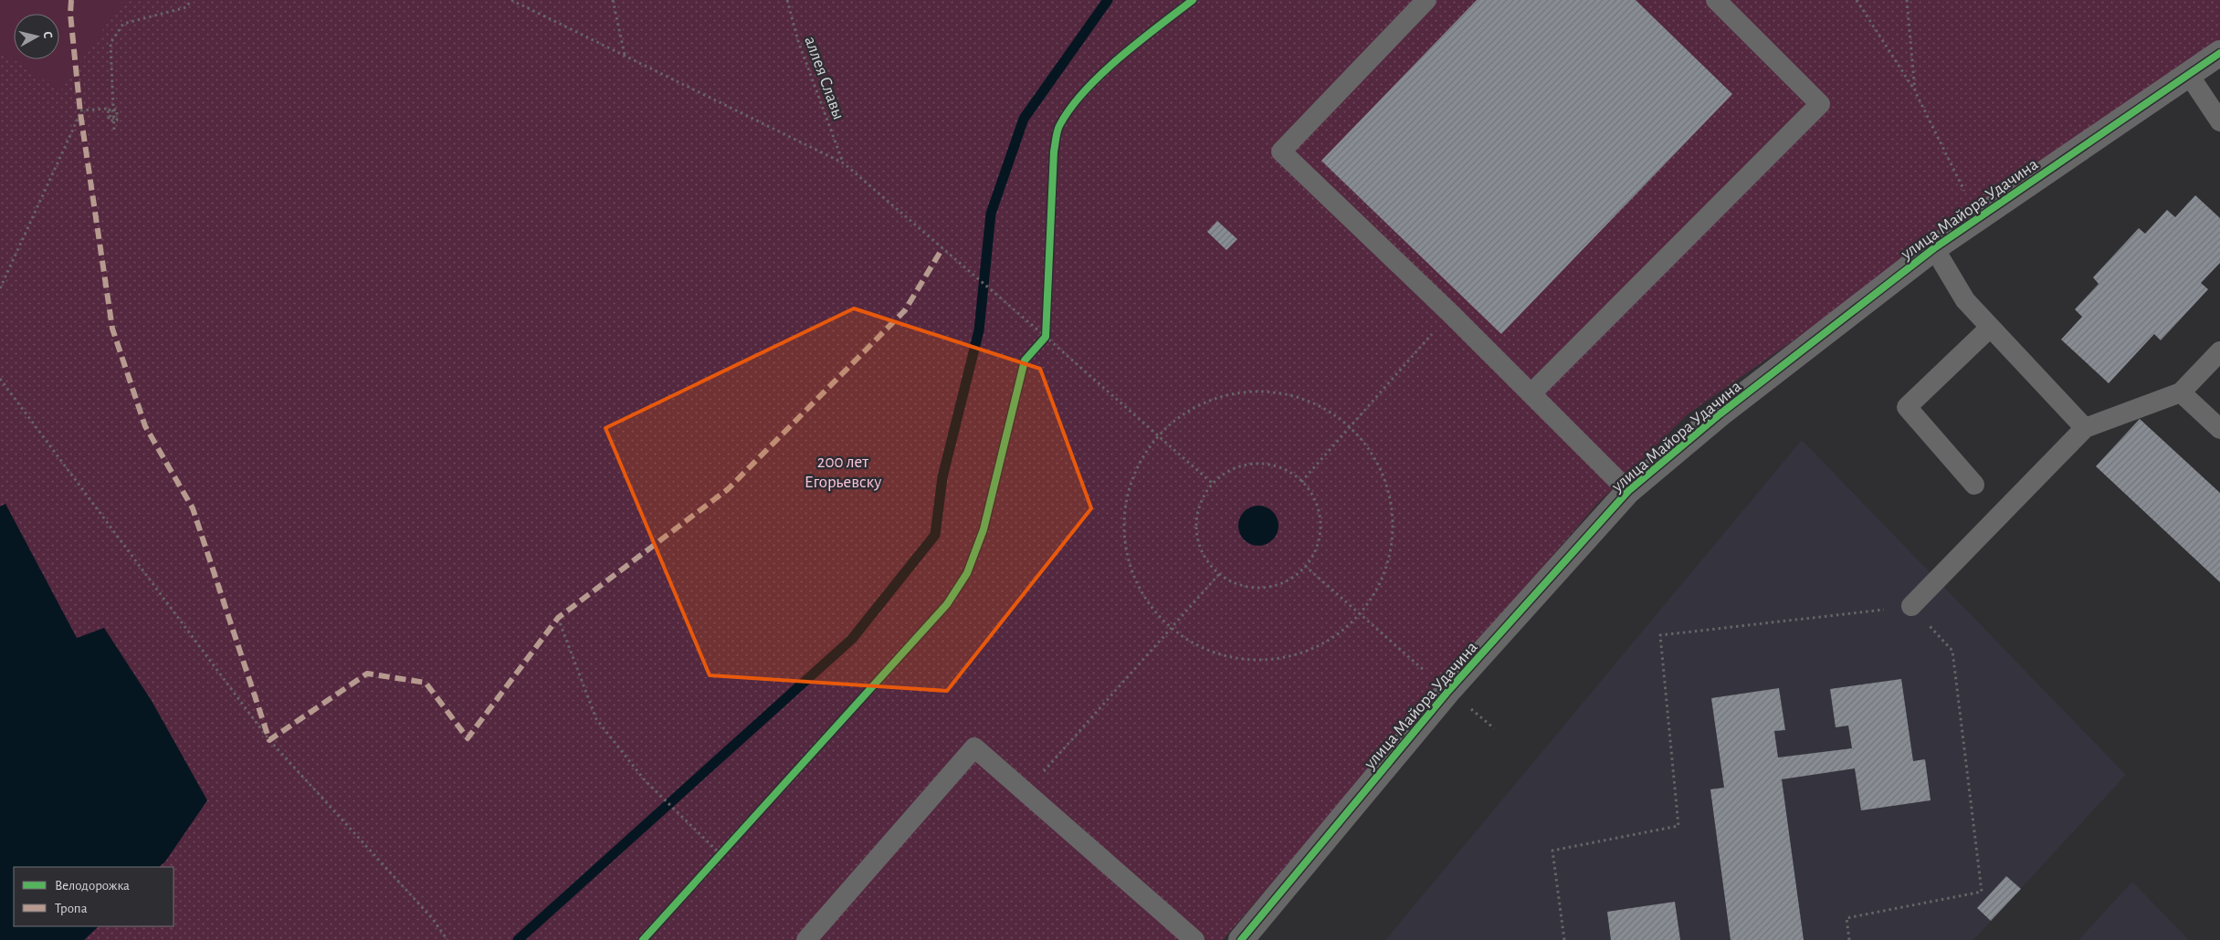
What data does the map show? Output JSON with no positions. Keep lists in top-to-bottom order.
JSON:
{
  "streets": {
    "street": ["улица Майора Удачина"],
    "path": ["аллея Славы"]
  },
  "parks": ["200 лет Егорьевску"],
  "legend": ["Велодорожка", "Тропа"],
  "north": "right"
}
